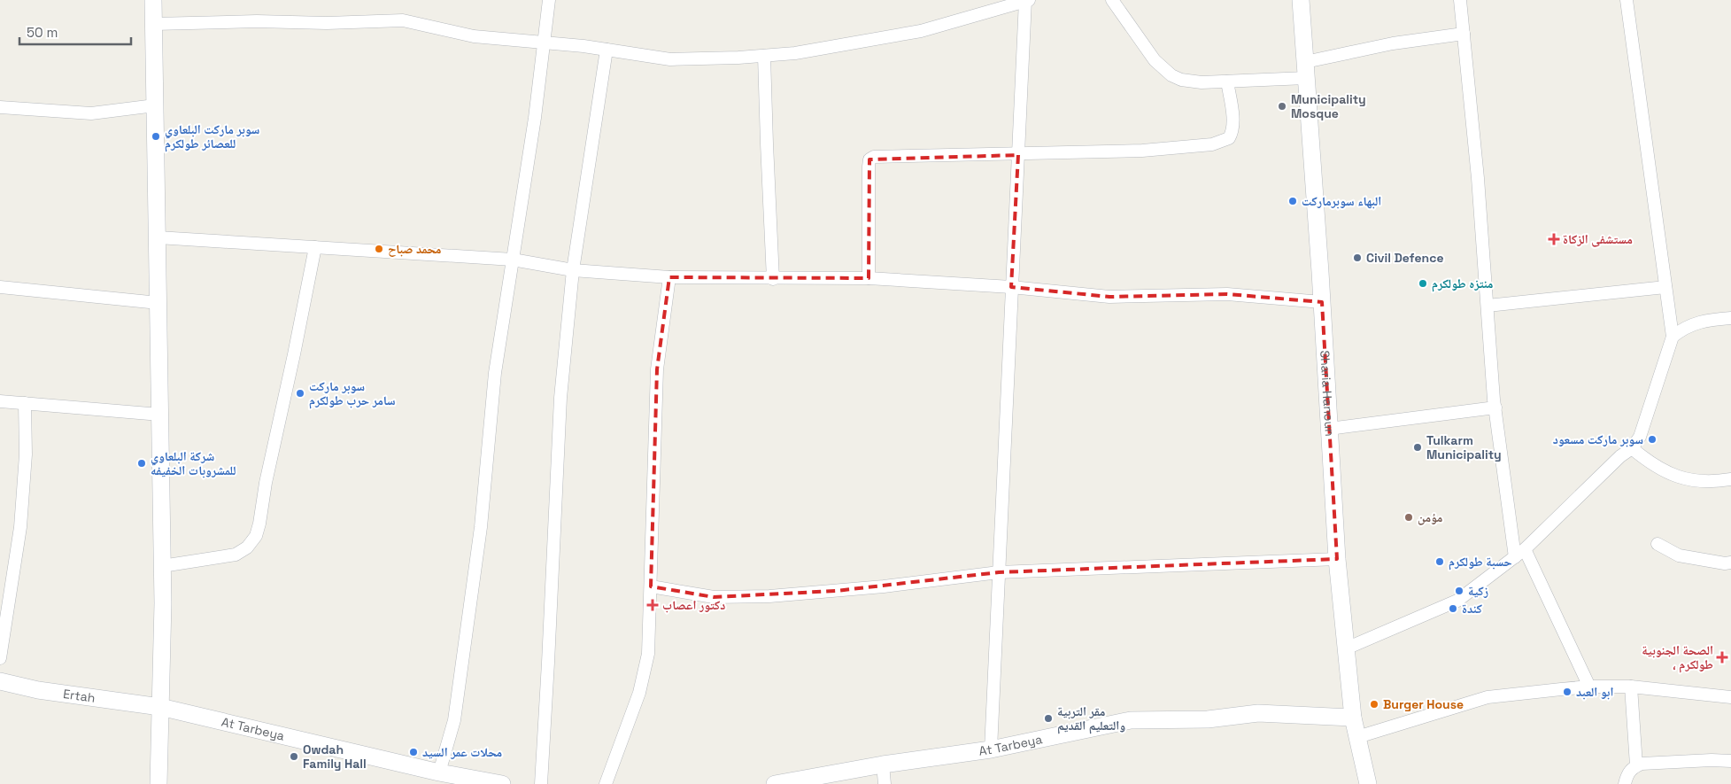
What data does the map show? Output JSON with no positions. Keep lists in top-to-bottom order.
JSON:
{
  "streets": {
    "street": ["Sharia Hanoun", "Ertah", "At Tarbeya"]
  },
  "crossings": [
    ["Sharia Hanoun", "At Tarbeya"],
    ["Ertah", "At Tarbeya"]
  ],
  "places": {
    "other": [
      "Municipality Mosque",
      "سوبر ماركت البلعاوي للعصائر طولكرم",
      "البهاء سوبرماركت",
      "محمد صباح",
      "Civil Defence",
      "منتزه طولكرم",
      "سوبر ماركت سامر حرب طولكرم",
      "سوبر ماركت مسعود",
      "Tulkarm Municipality",
      "شركة البلعاوي للمشروبات الخفيفه",
      "مؤمن",
      "حسبة طولكرم",
      "زكية",
      "كندة",
      "ابو العبد",
      "Burger House",
      "مقر التربية والتعليم القديم",
      "محلات عمر السيد",
      "Owdah Family Hall"
    ],
    "health": ["مستشفى الزكاة", "دكتور اعصاب", "الصحة الجنوبية ، طولكرم"]
  },
  "scale_bar": "50 m"
}
